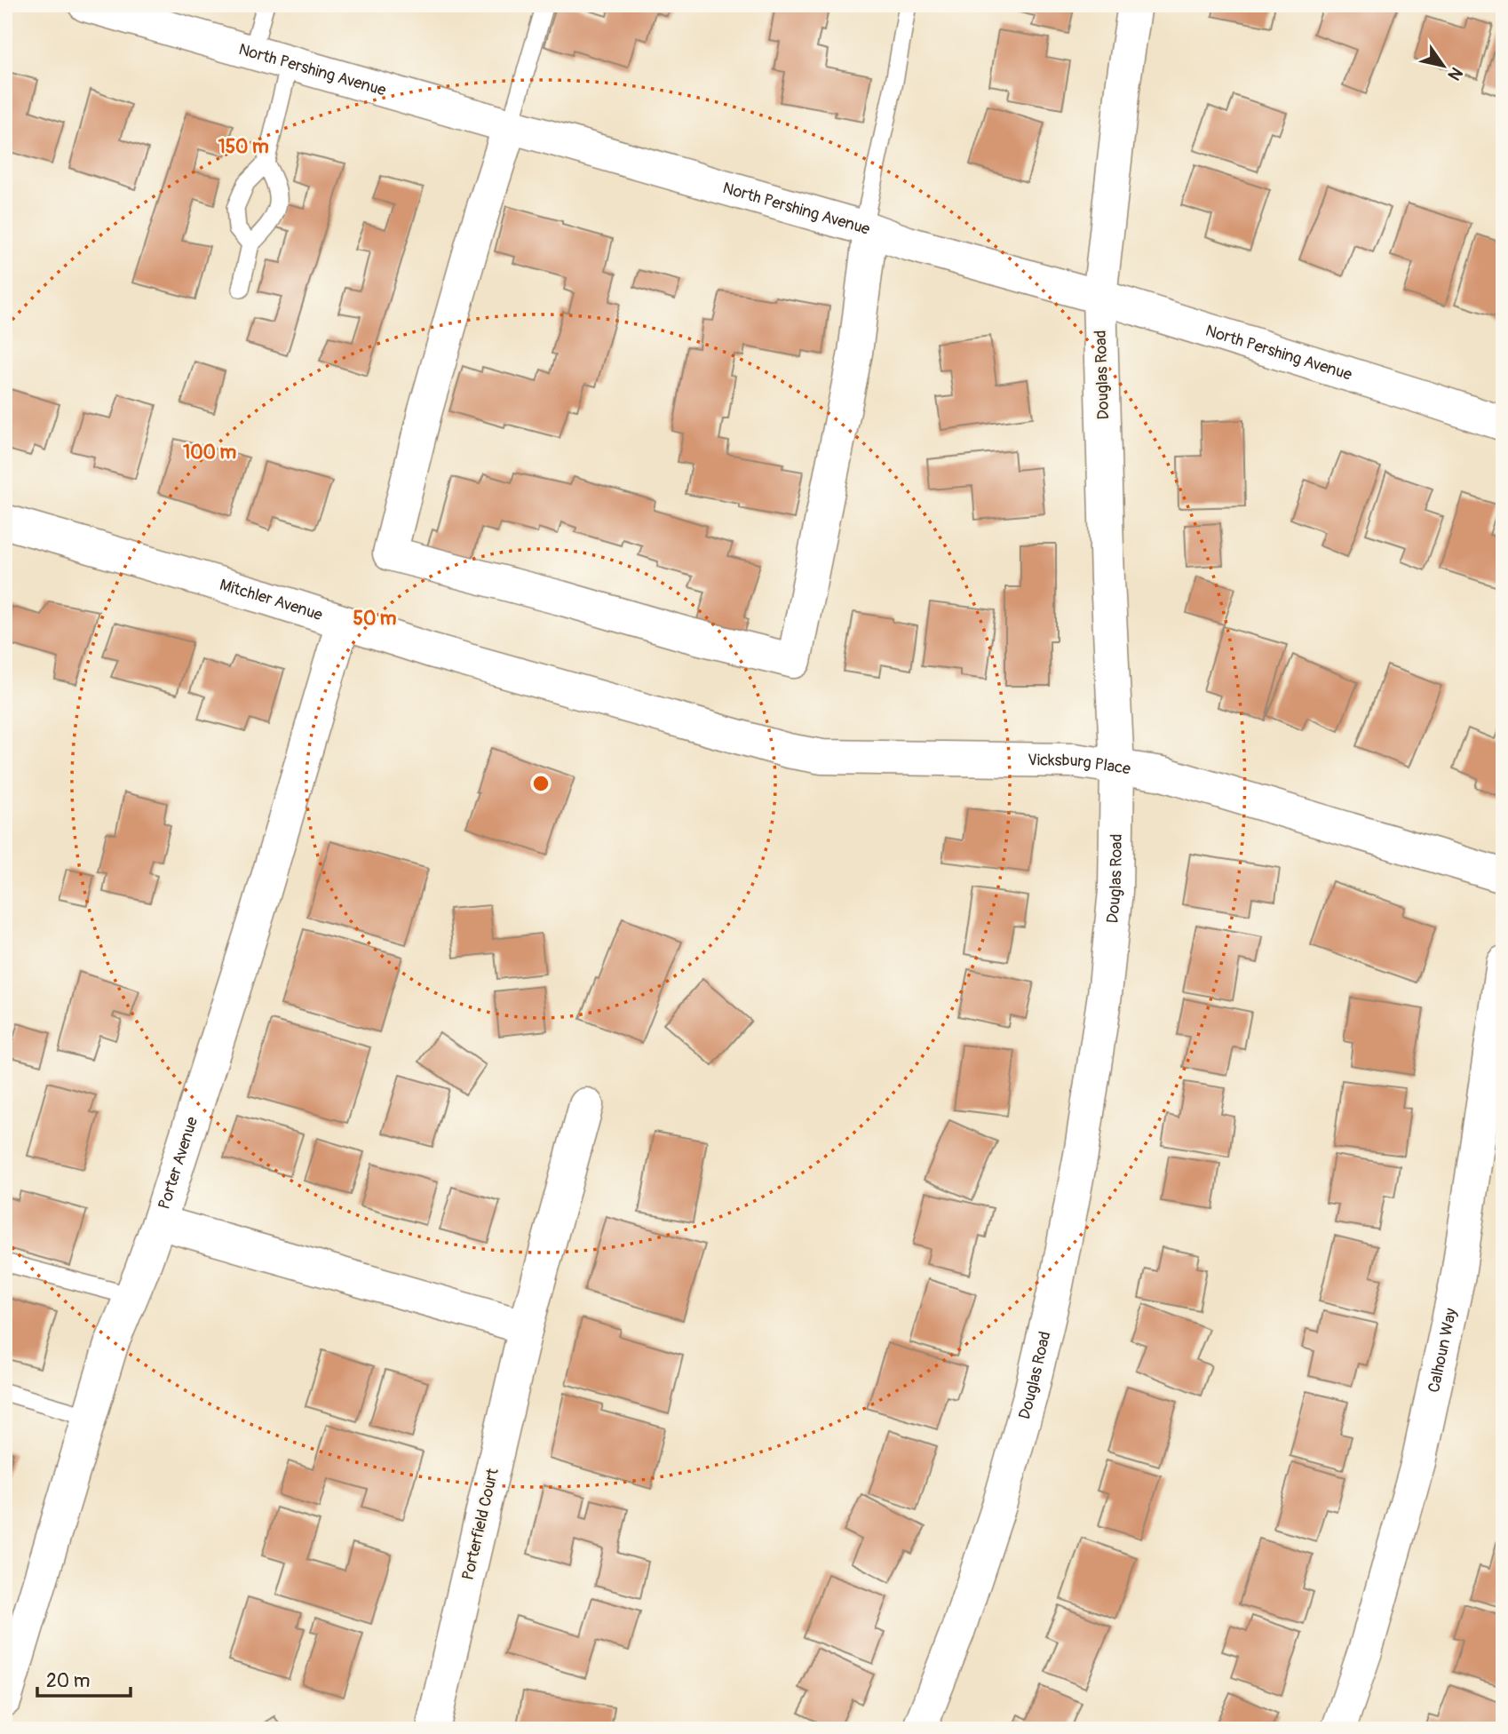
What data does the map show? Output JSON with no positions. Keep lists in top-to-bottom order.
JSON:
{
  "streets": {
    "street": [
      "North Pershing Avenue",
      "Douglas Road",
      "Mitchler Avenue",
      "Vicksburg Place",
      "Porter Avenue",
      "Calhoun Way",
      "Porterfield Court"
    ]
  },
  "crossings": [
    ["North Pershing Avenue", "Douglas Road"],
    ["Douglas Road", "Vicksburg Place"],
    ["Mitchler Avenue", "Vicksburg Place"],
    ["Mitchler Avenue", "Porter Avenue"]
  ],
  "scale_bar": "20 m",
  "north": "bottom right",
  "rings": ["150 m", "100 m", "50 m"]
}
